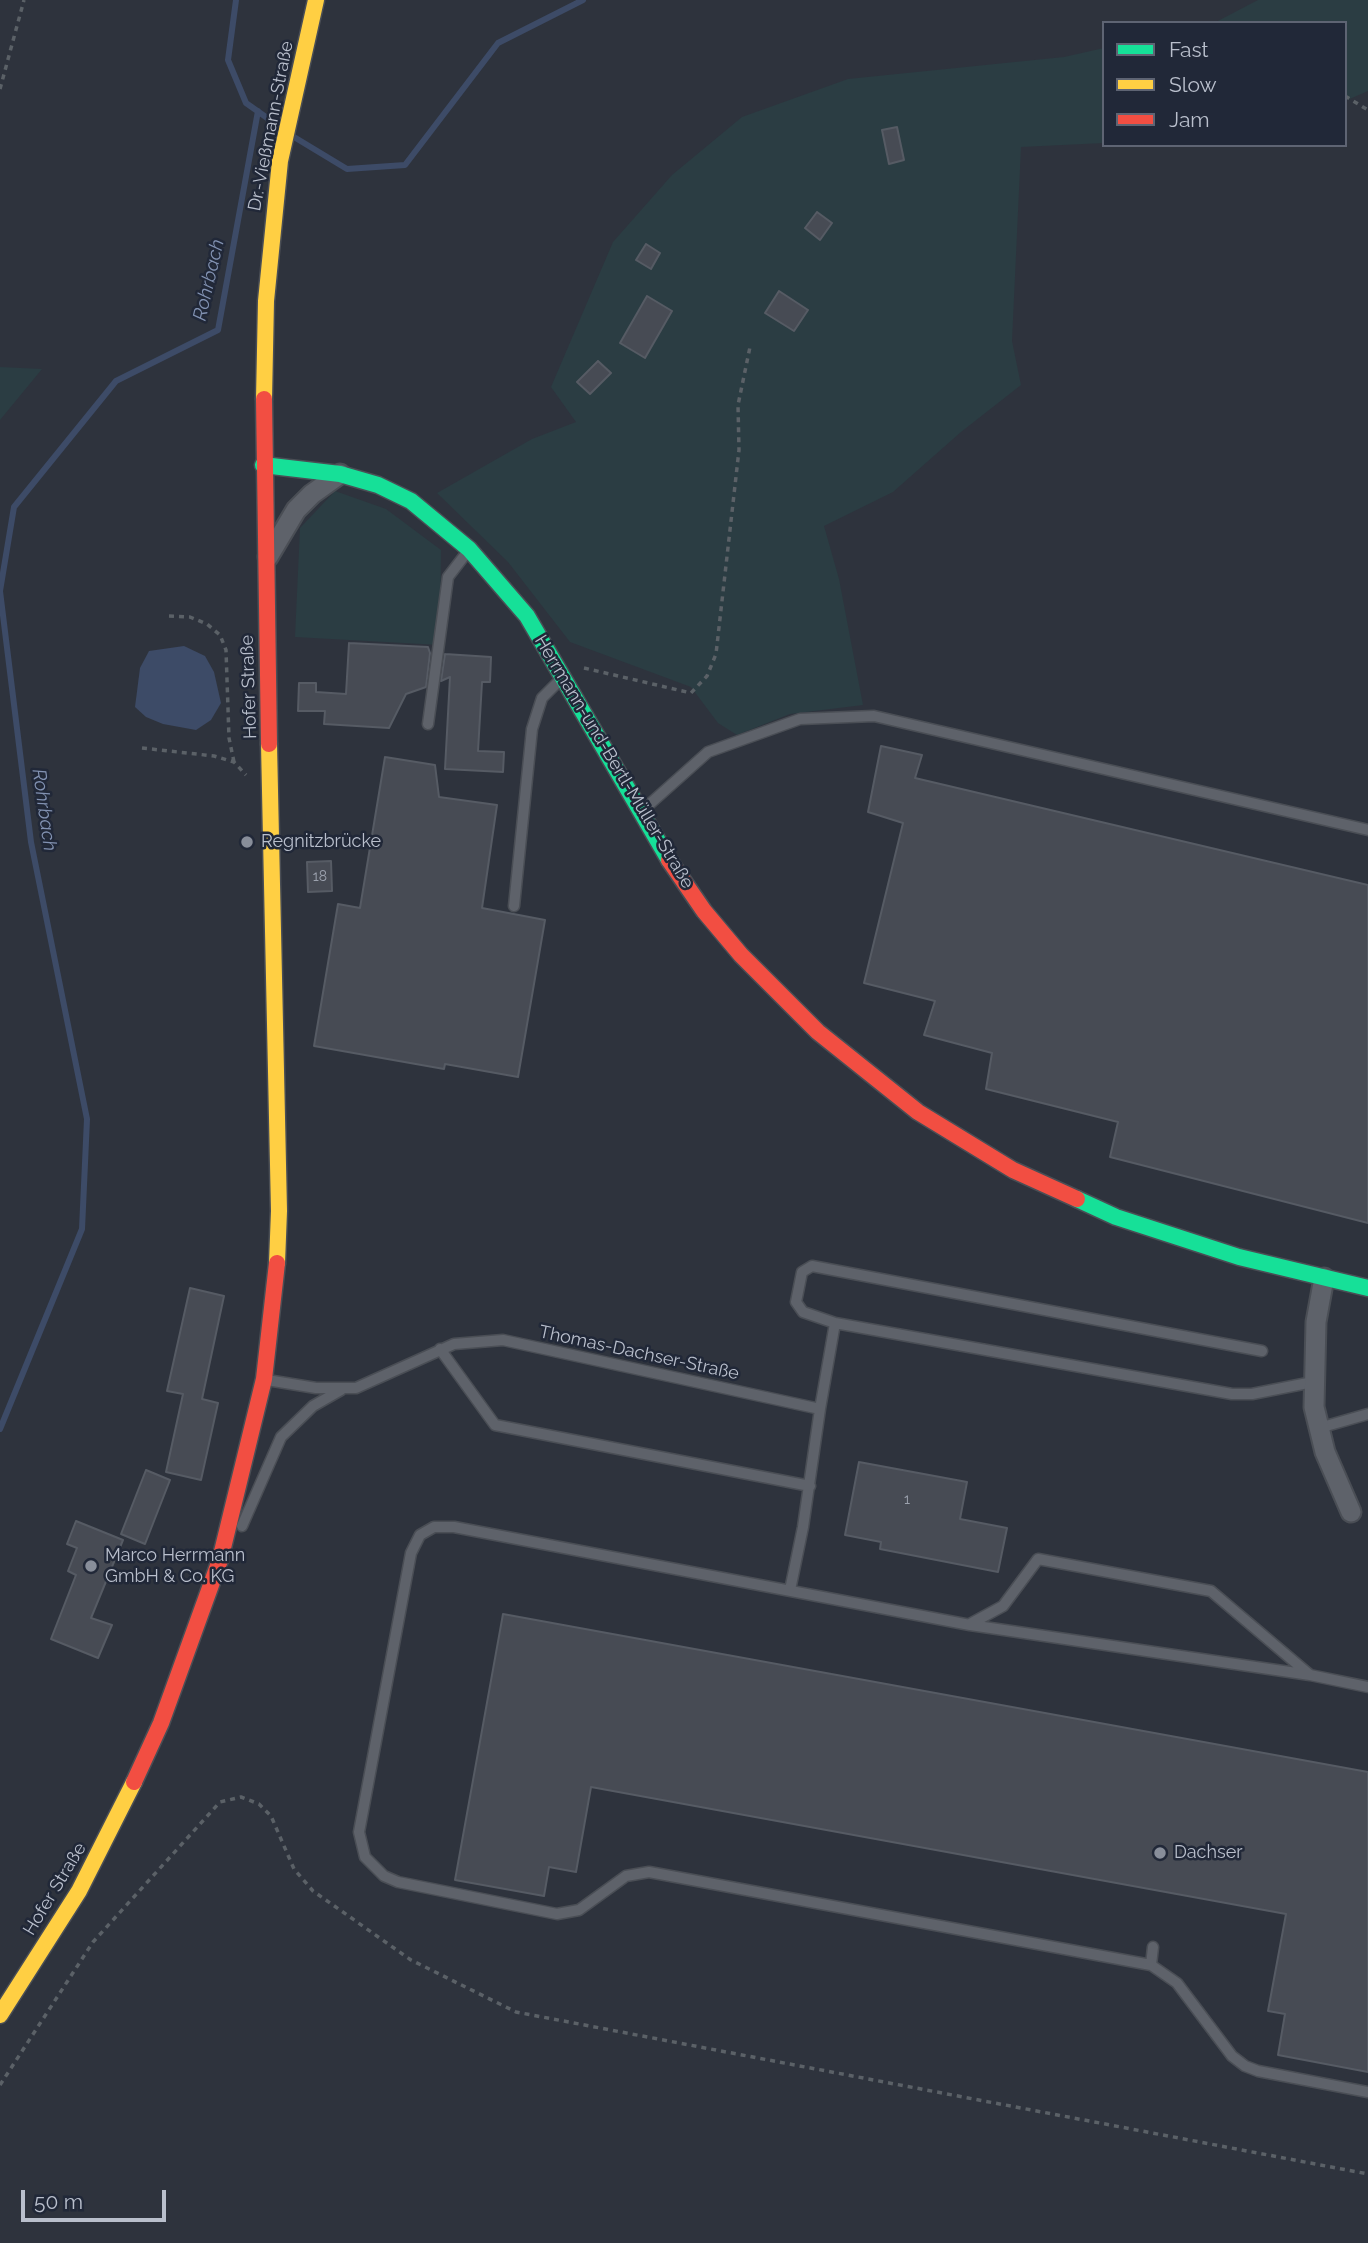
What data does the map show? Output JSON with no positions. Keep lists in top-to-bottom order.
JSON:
{
  "streets": {
    "main road": ["Dr.-Vießmann-Straße", "Hofer Straße", "Herrmann-und-Bertl-Müller-Straße"],
    "lane": ["Thomas-Dachser-Straße"]
  },
  "crossings": [
    ["Dr.-Vießmann-Straße", "Hofer Straße"],
    ["Dr.-Vießmann-Straße", "Herrmann-und-Bertl-Müller-Straße"],
    ["Hofer Straße", "Herrmann-und-Bertl-Müller-Straße"]
  ],
  "water": ["Rohrbach"],
  "places": ["Regnitzbrücke", "Marco Herrmann GmbH & Co. KG", "Dachser"],
  "house_numbers": ["18", "1"],
  "legend": ["Fast", "Slow", "Jam"],
  "scale_bar": "50 m"
}
